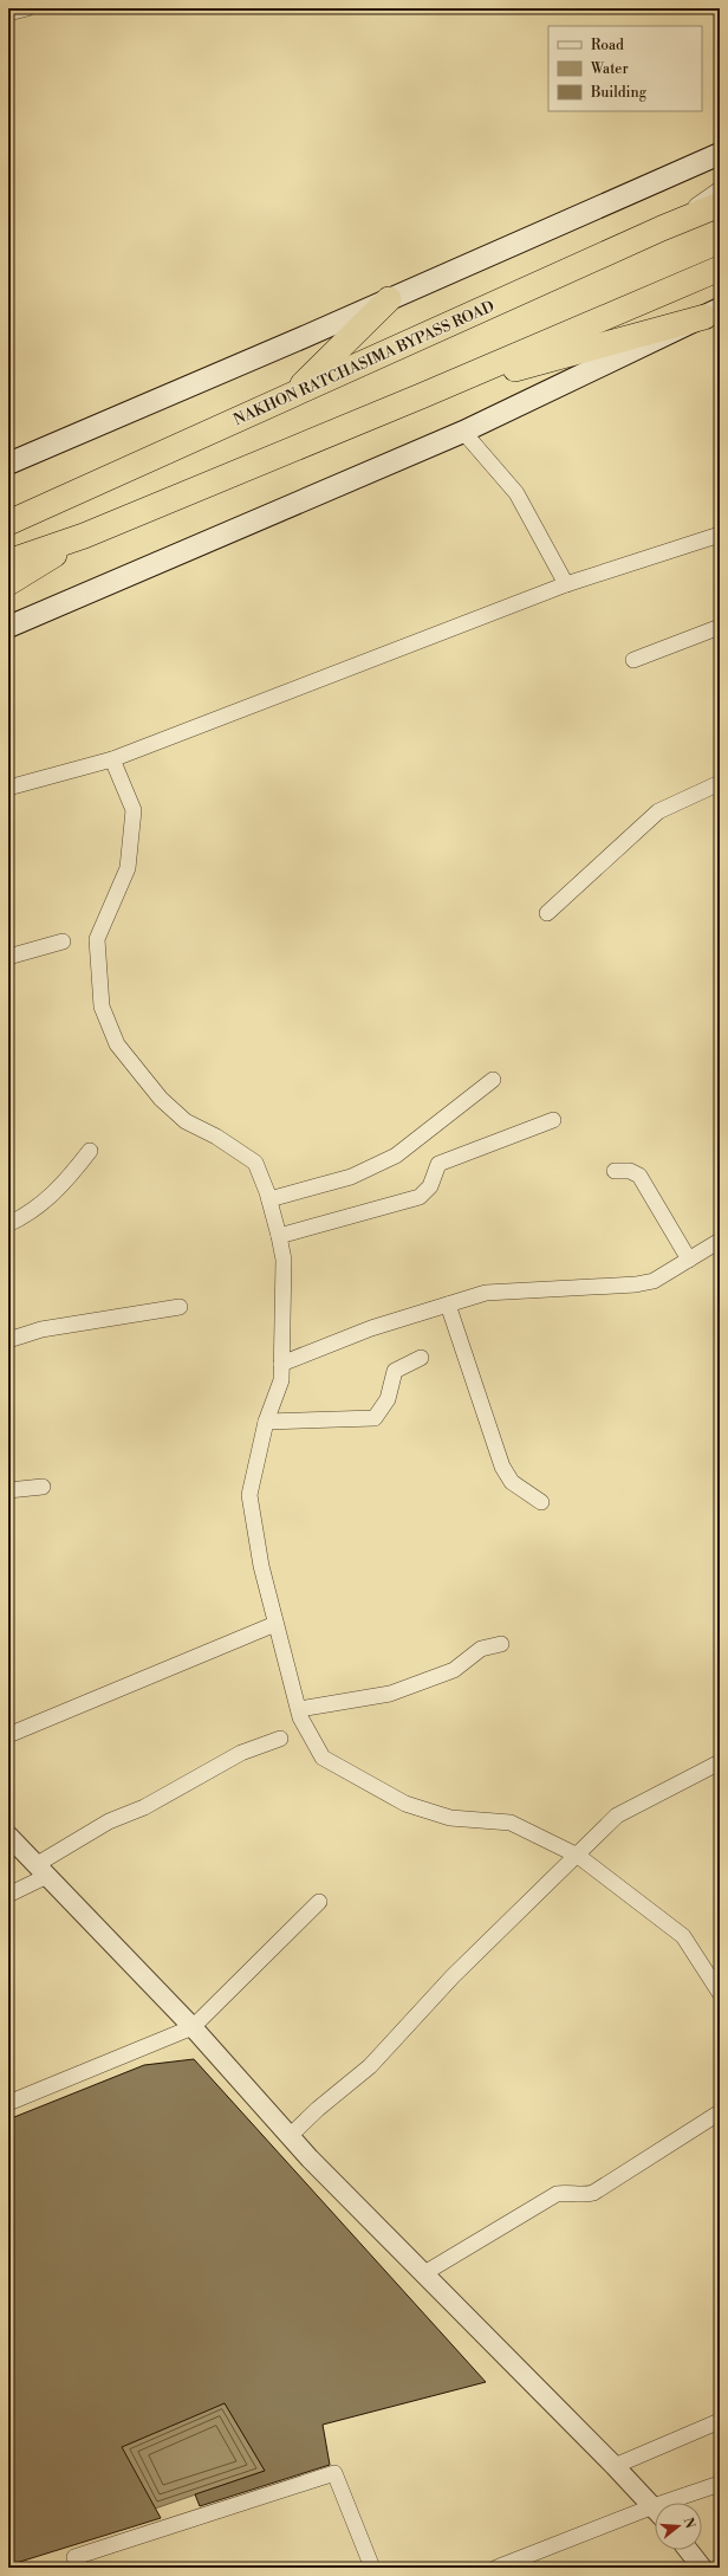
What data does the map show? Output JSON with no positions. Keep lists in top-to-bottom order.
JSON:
{
  "streets": {
    "highway": ["NAKHON RATCHASIMA BYPASS ROAD"]
  },
  "legend": ["Road", "Water", "Building"],
  "north": "right"
}
